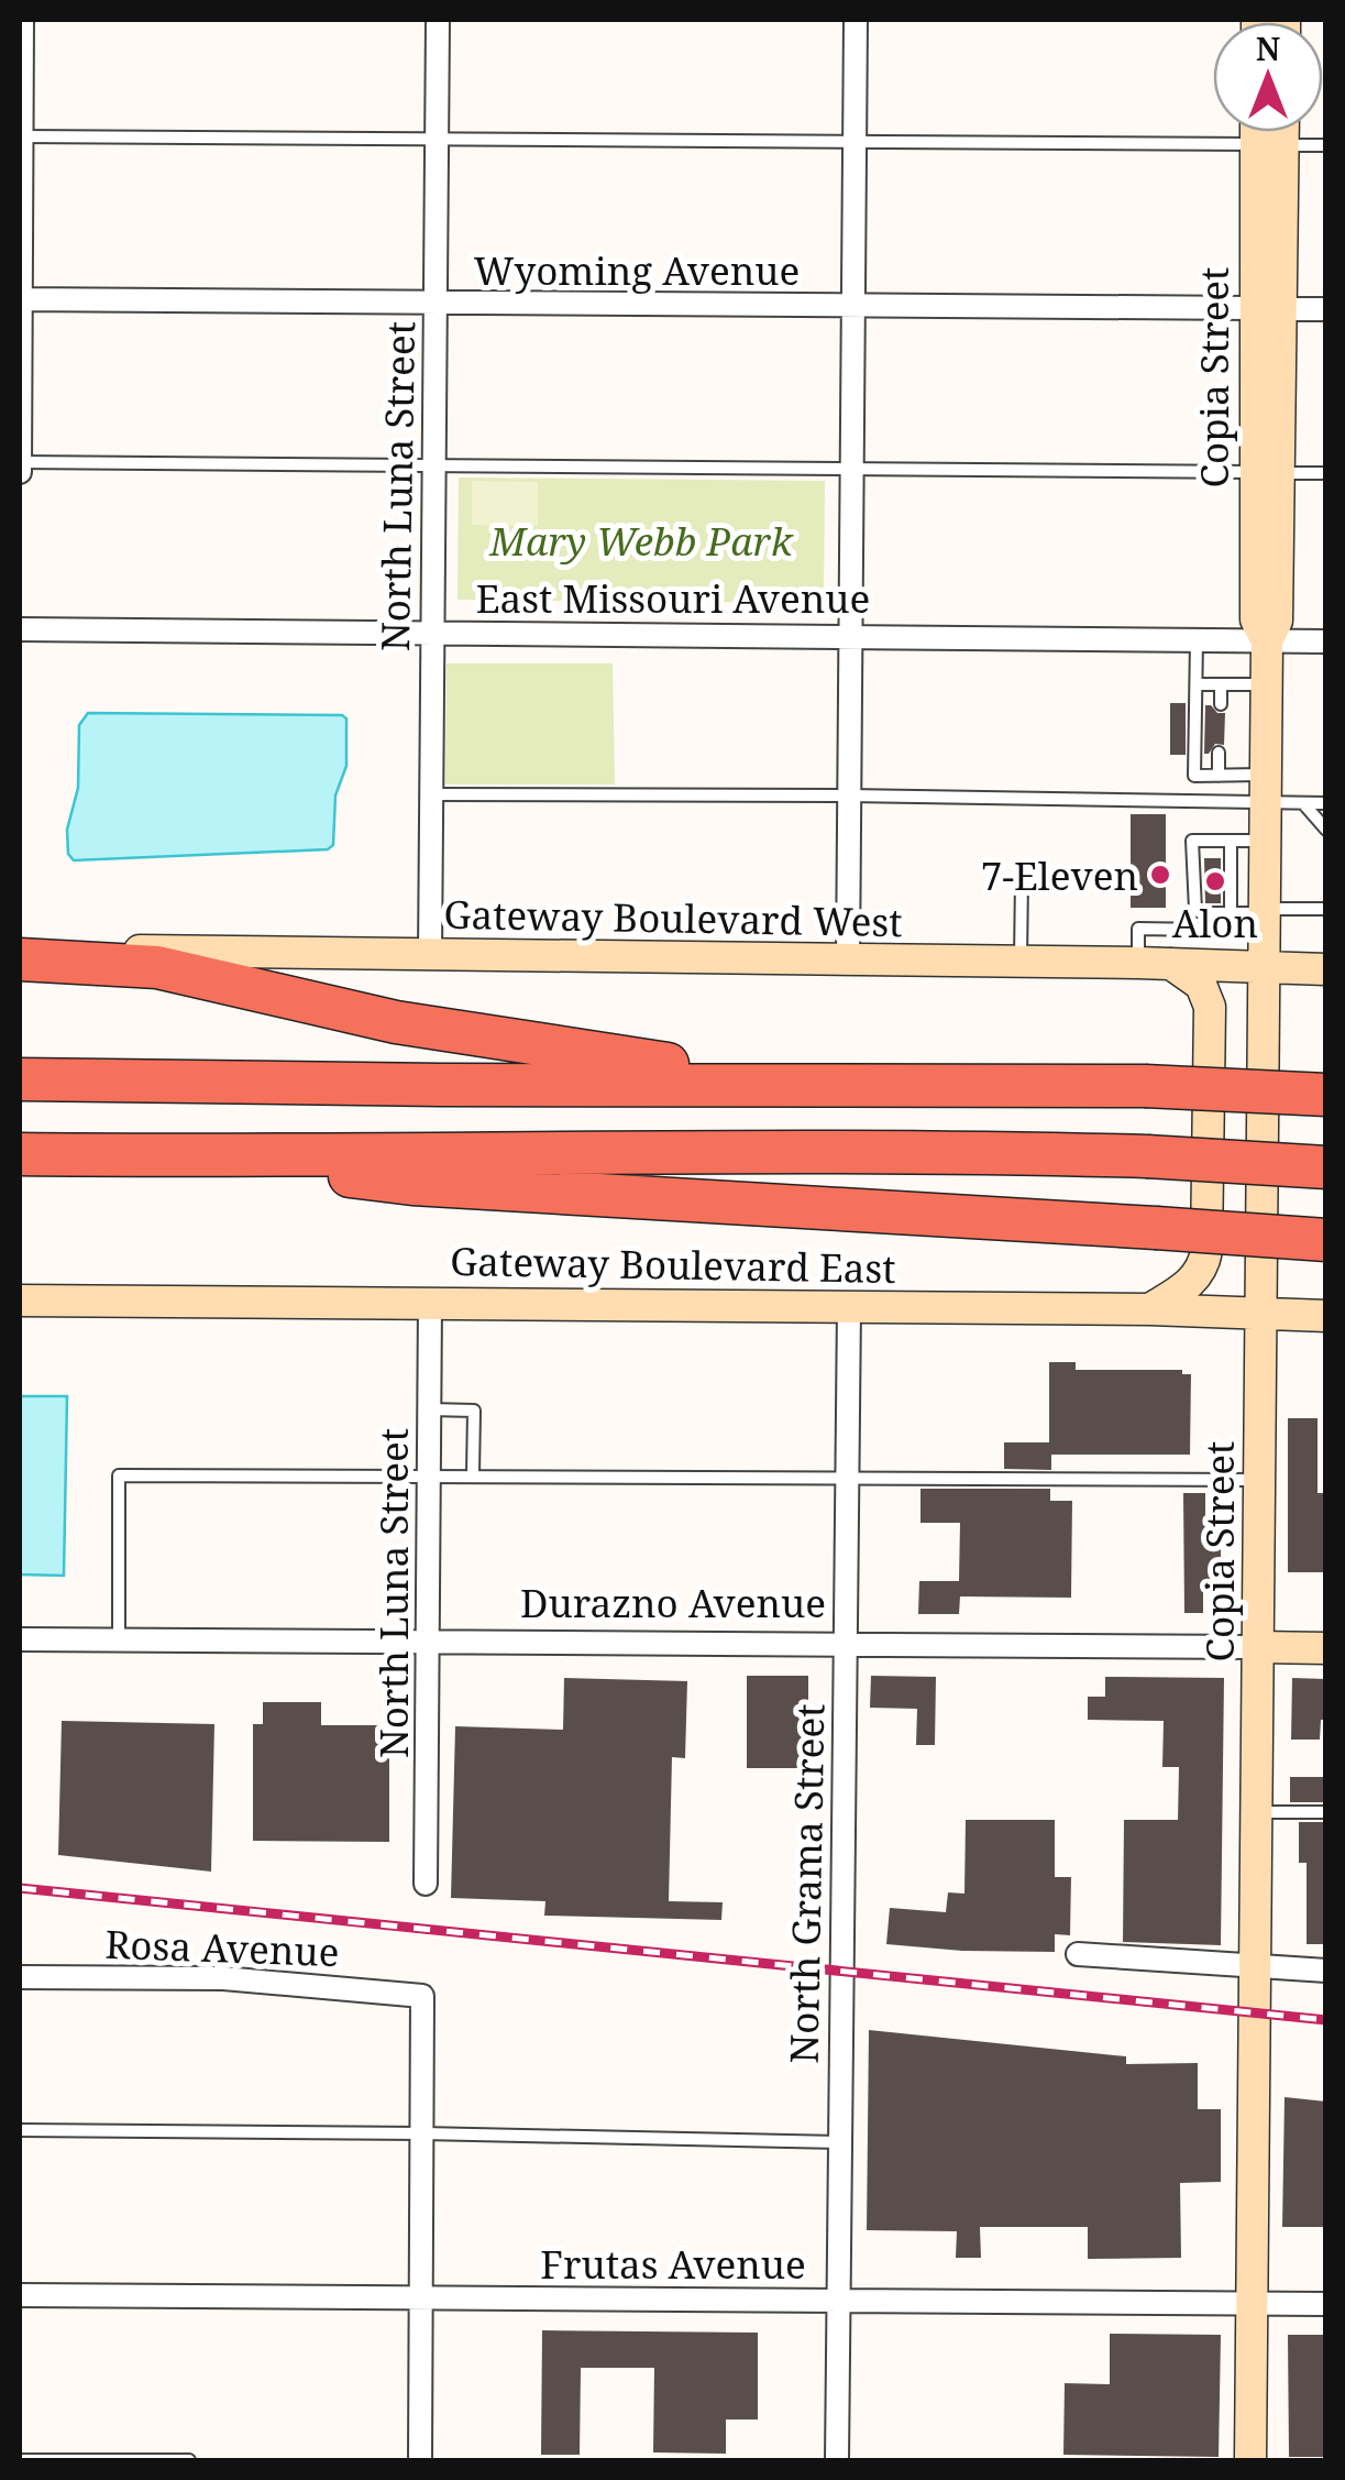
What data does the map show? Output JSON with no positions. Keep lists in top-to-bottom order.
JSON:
{
  "streets": {
    "main road": [
      "Copia Street",
      "Gateway Boulevard West",
      "Gateway Boulevard East",
      "Durazno Avenue"
    ],
    "street": [
      "Wyoming Avenue",
      "North Luna Street",
      "East Missouri Avenue",
      "North Grama Street",
      "Rosa Avenue",
      "Frutas Avenue"
    ]
  },
  "crossings": [
    ["Wyoming Avenue", "Copia Street"],
    ["Wyoming Avenue", "North Luna Street"],
    ["Copia Street", "East Missouri Avenue"],
    ["Copia Street", "Gateway Boulevard West"],
    ["Copia Street", "Gateway Boulevard East"],
    ["Copia Street", "Durazno Avenue"],
    ["Copia Street", "Frutas Avenue"],
    ["North Luna Street", "East Missouri Avenue"],
    ["North Luna Street", "Gateway Boulevard West"],
    ["North Luna Street", "Gateway Boulevard East"],
    ["North Luna Street", "Durazno Avenue"],
    ["Gateway Boulevard East", "North Grama Street"],
    ["Durazno Avenue", "North Grama Street"],
    ["North Grama Street", "Frutas Avenue"]
  ],
  "parks": ["Mary Webb Park"],
  "places": ["7-Eleven", "Alon"],
  "north": "top"
}
